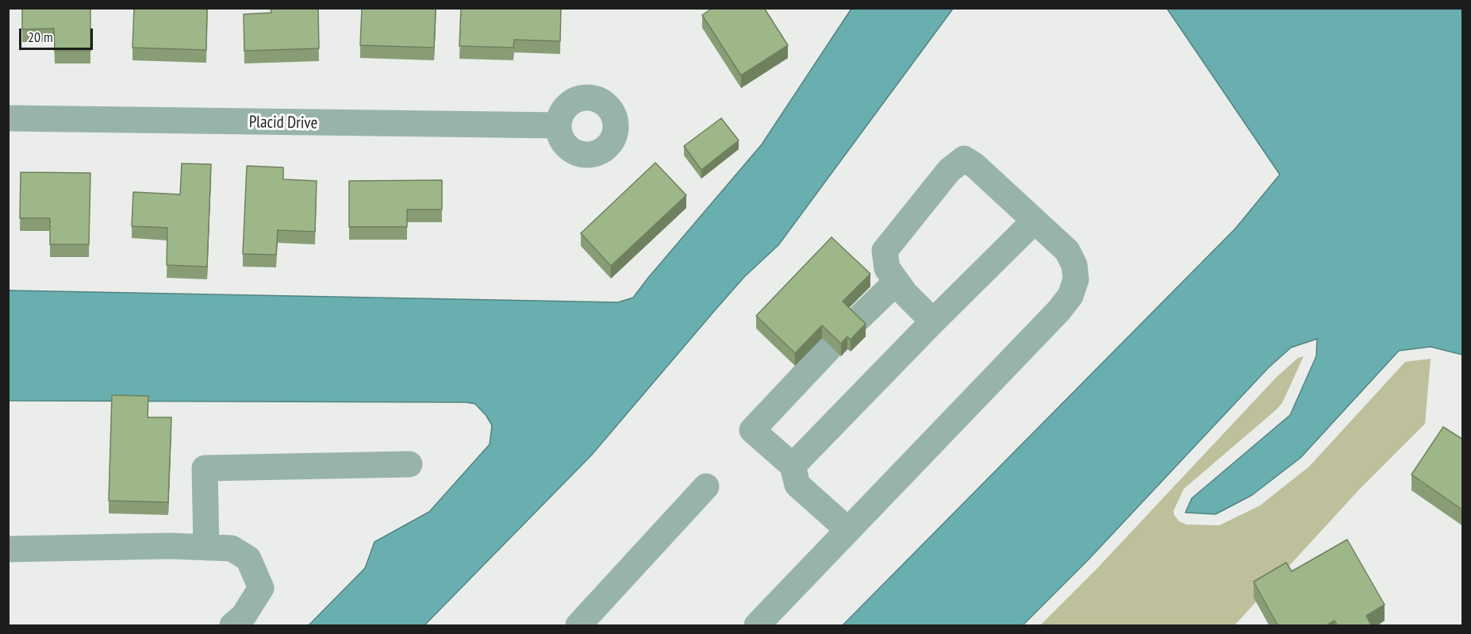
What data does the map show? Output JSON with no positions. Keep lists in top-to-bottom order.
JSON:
{
  "streets": {
    "street": ["Placid Drive"]
  },
  "scale_bar": "20 m"
}
